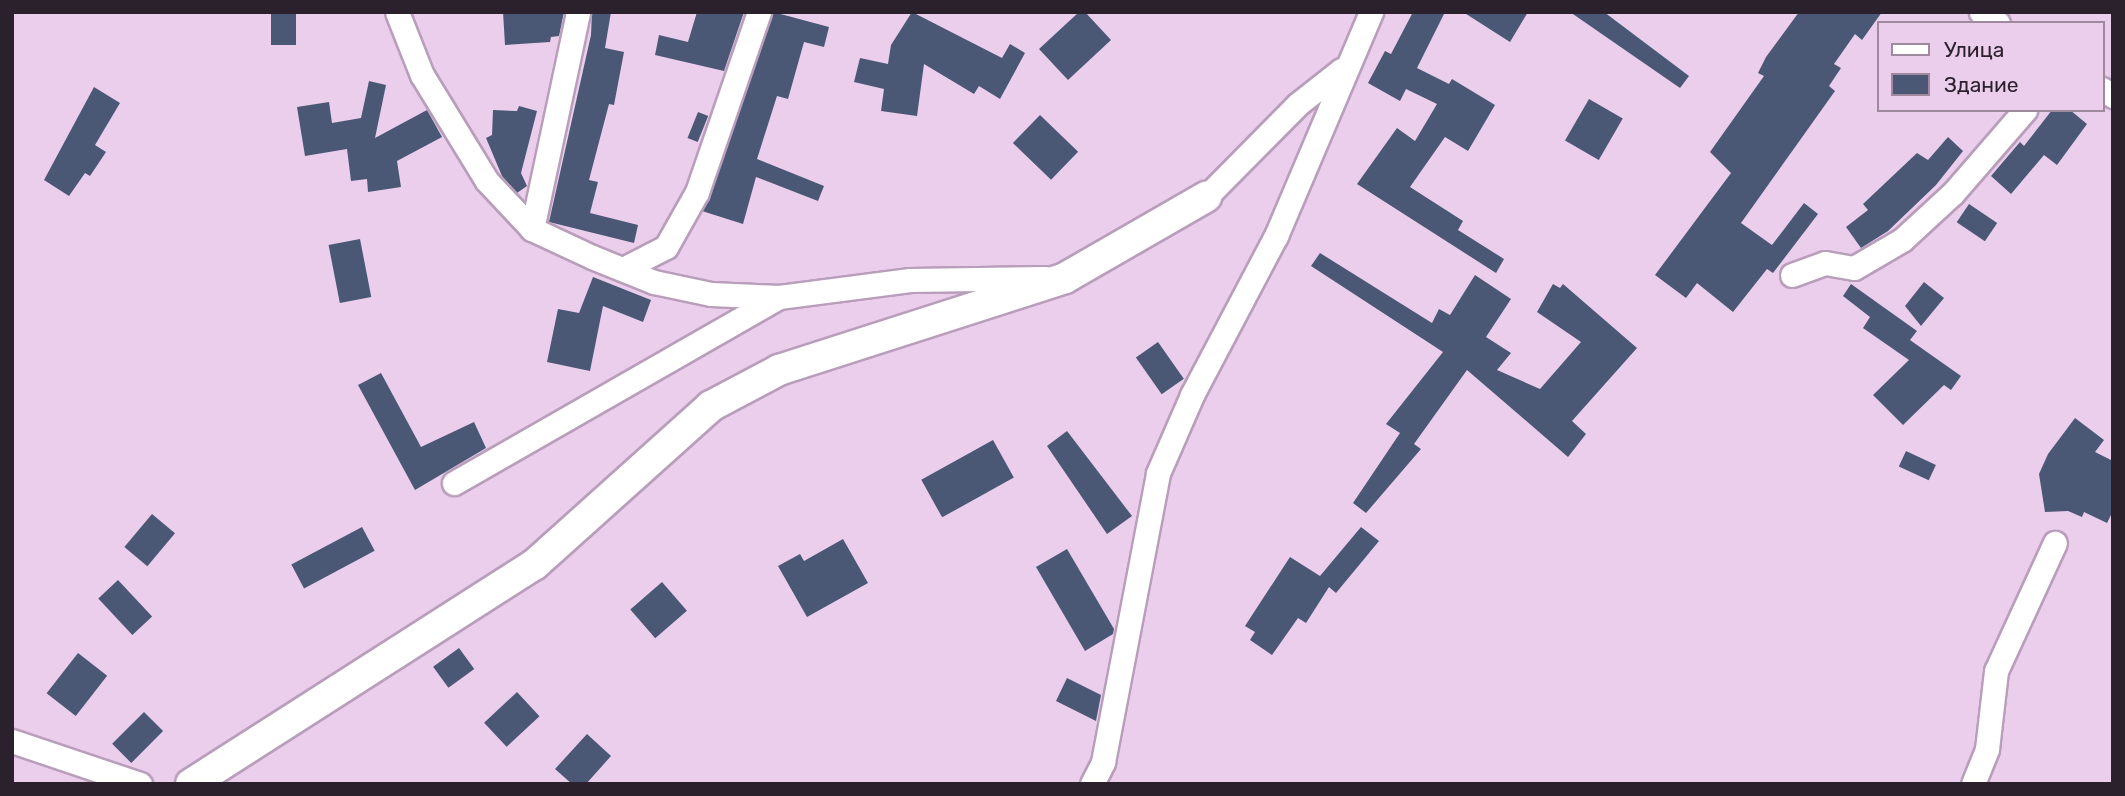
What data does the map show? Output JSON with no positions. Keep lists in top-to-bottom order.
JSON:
{
  "legend": ["Улица", "Здание"]
}
